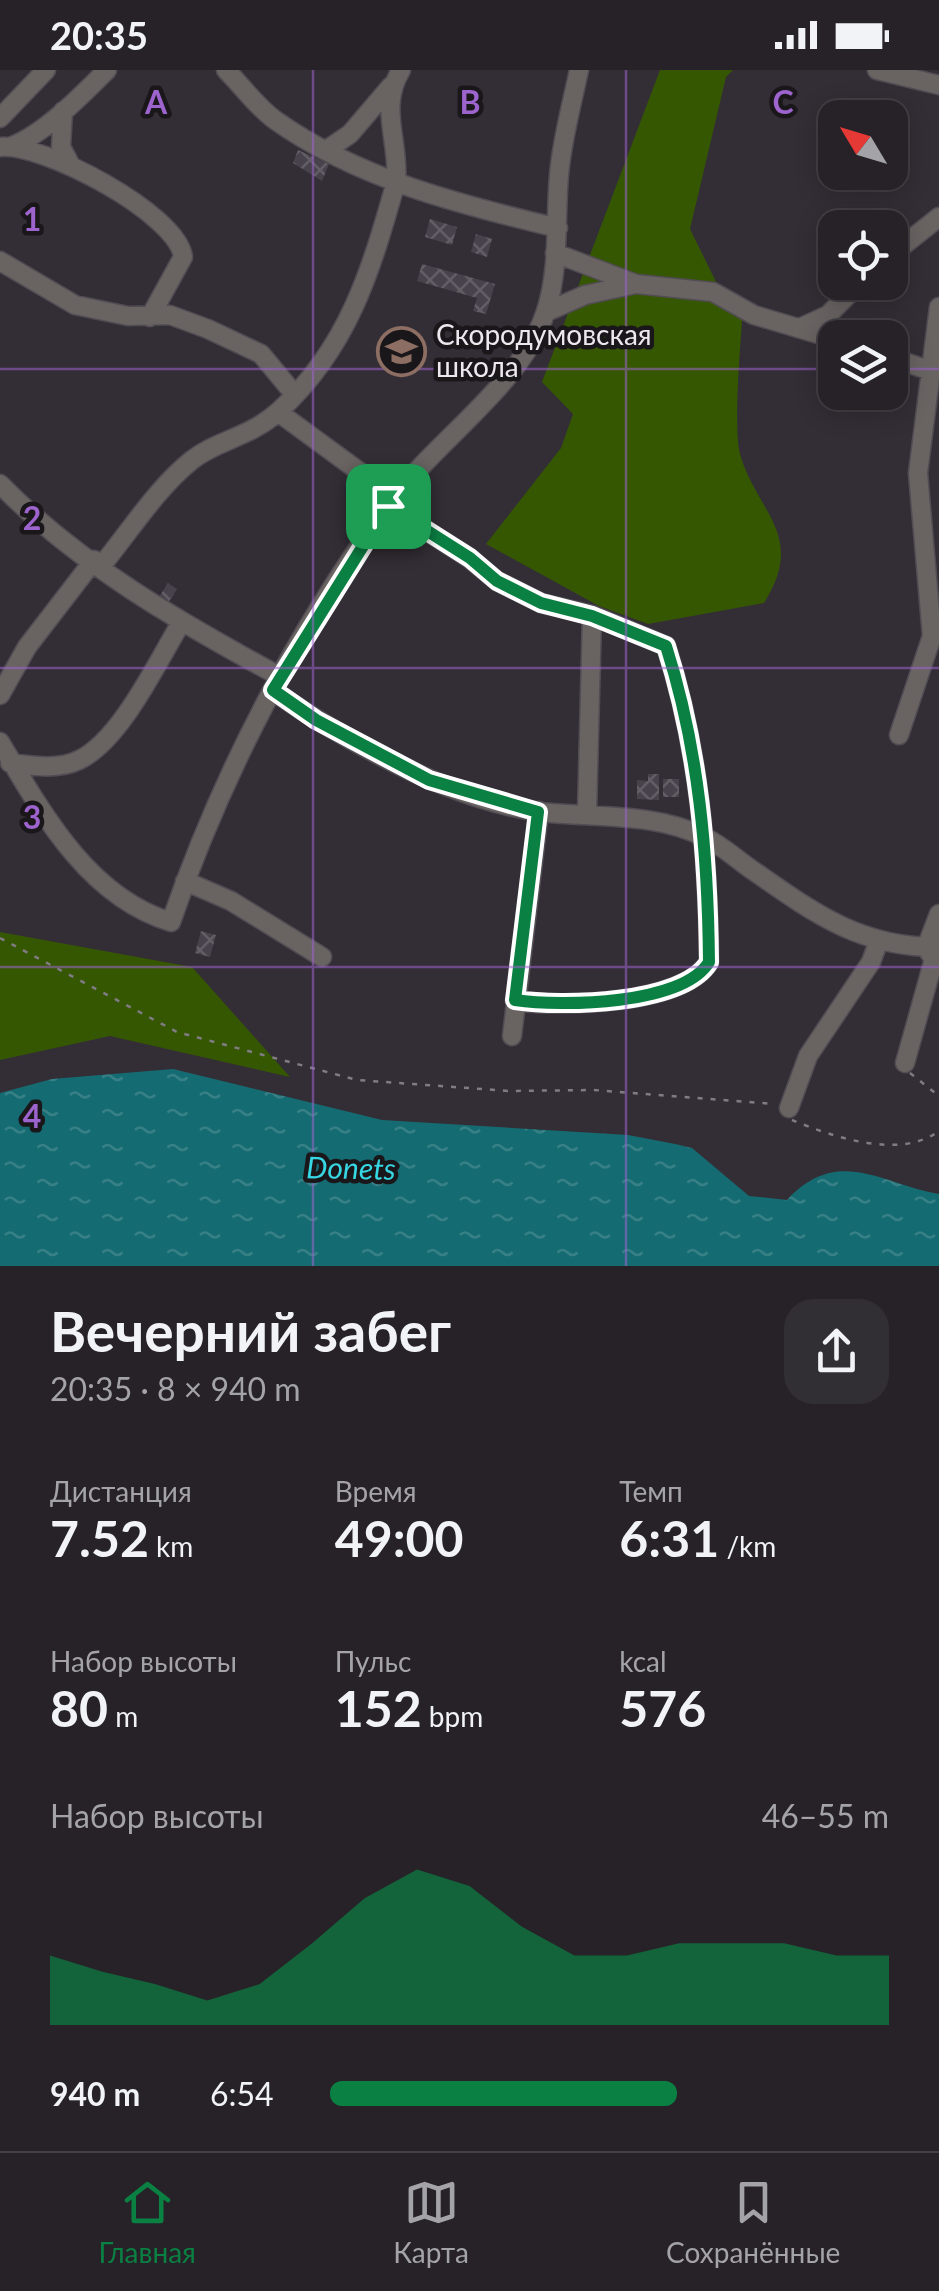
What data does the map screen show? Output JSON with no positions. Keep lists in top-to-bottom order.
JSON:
{
  "water": ["Donets"],
  "places": {
    "school or university": ["Скородумовская школа"]
  },
  "north": "top left",
  "page": {
    "status": "20:35",
    "heading": ["Вечерний забег", "20:35 · 8 × 940 m"],
    "stats": [
      ["Дистанция", "7.52 km"],
      ["Время", "49:00"],
      ["Темп", "6:31 /km"],
      ["Набор высоты", "80 m"],
      ["Пульс", "152 bpm"],
      ["kcal", "576"]
    ],
    "chart": ["Набор высоты", "46–55 m"],
    "list": [
      {
        "name": "940 m",
        "note": "6:54"
      }
    ],
    "tabs": ["Главная", "Карта", "Сохранённые"]
  },
  "grid": {
    "columns": ["A", "B", "C"],
    "rows": [
      "1",
      "2",
      "3",
      "4"
    ]
  }
}
